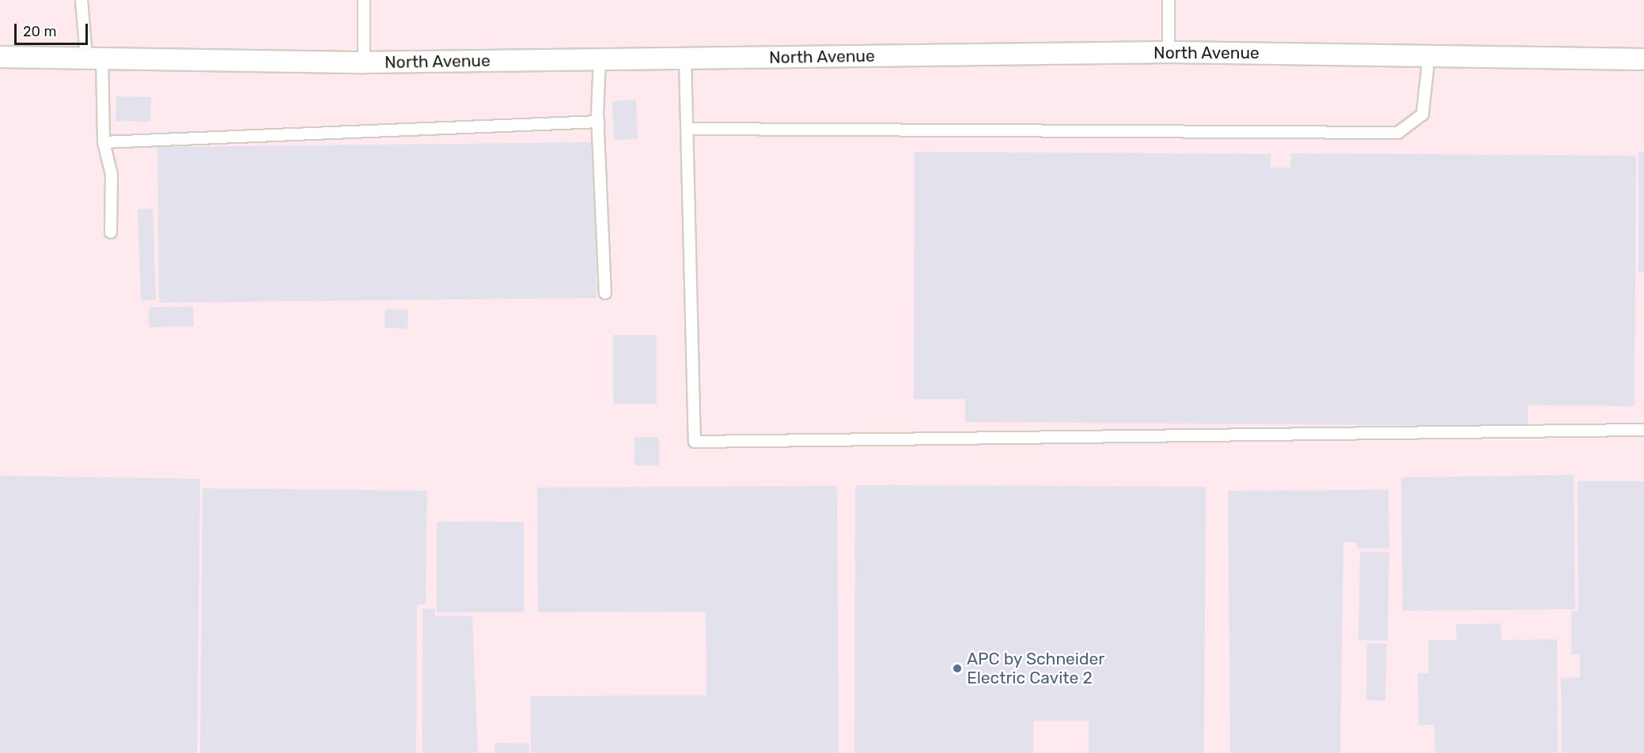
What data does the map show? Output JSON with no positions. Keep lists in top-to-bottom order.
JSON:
{
  "streets": {
    "street": ["North Avenue"]
  },
  "places": ["APC by Schneider Electric Cavite 2"],
  "scale_bar": "20 m"
}
